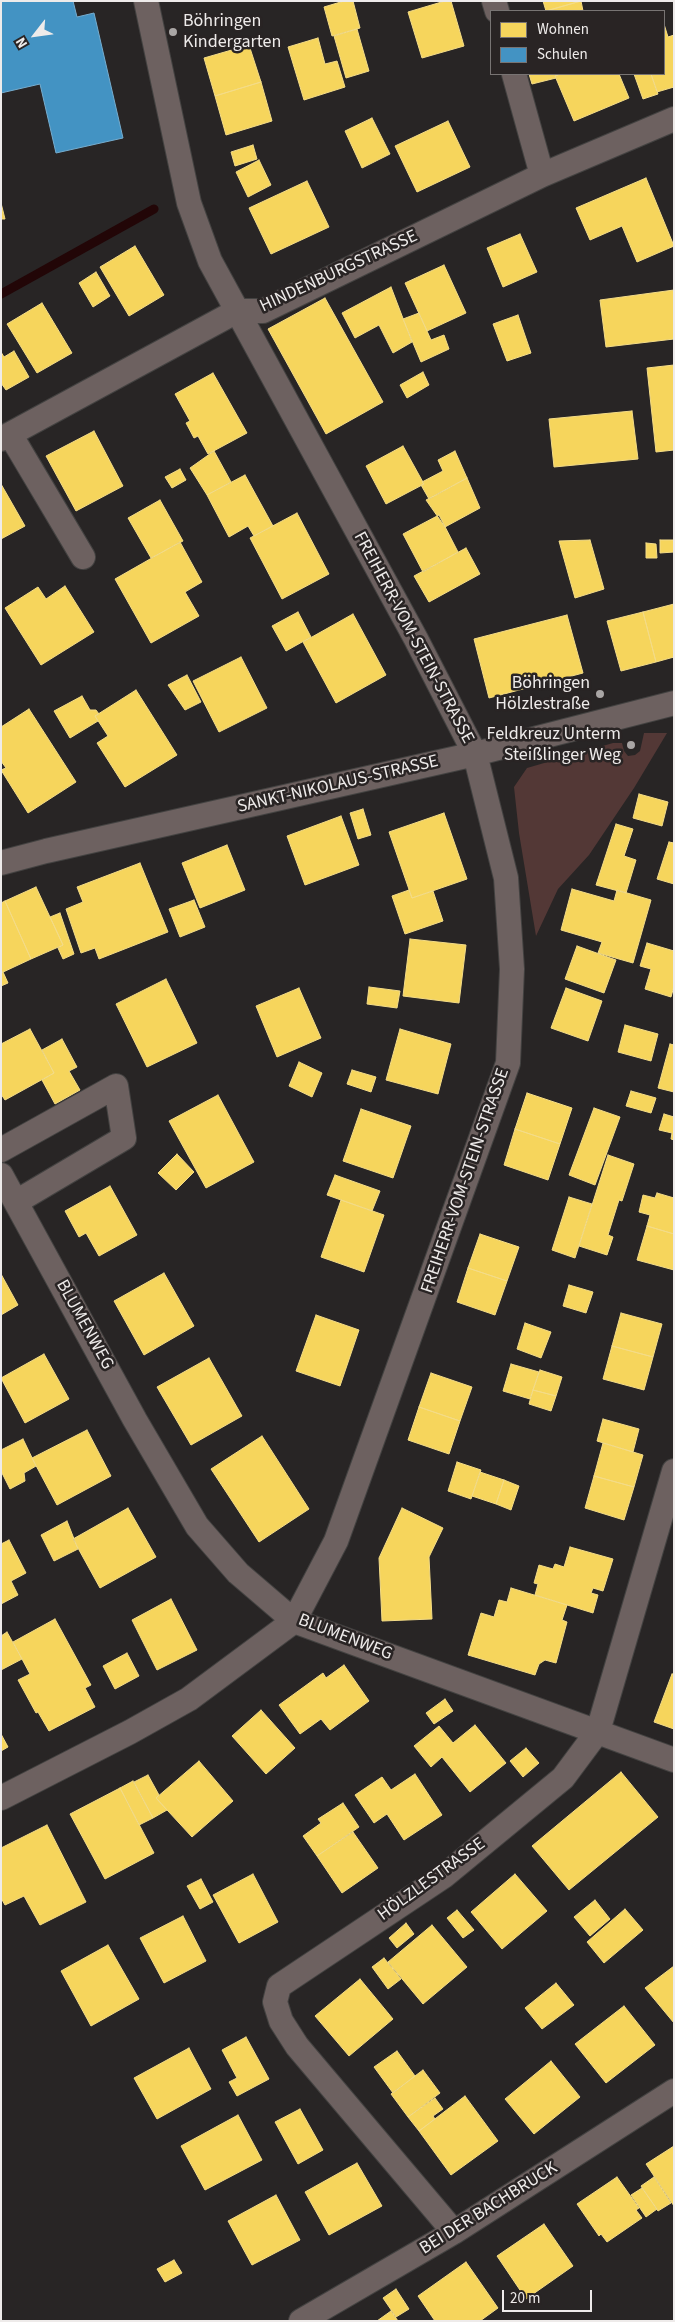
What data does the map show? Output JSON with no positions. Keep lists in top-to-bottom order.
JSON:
{
  "streets": {
    "street": [
      "HINDENBURGSTRASSE",
      "FREIHERR-VOM-STEIN-STRASSE",
      "SANKT-NIKOLAUS-STRASSE",
      "BLUMENWEG",
      "HÖLZLESTRASSE",
      "BEI DER BACHBRUCK"
    ]
  },
  "crossings": [
    ["HINDENBURGSTRASSE", "FREIHERR-VOM-STEIN-STRASSE"],
    ["FREIHERR-VOM-STEIN-STRASSE", "SANKT-NIKOLAUS-STRASSE"],
    ["FREIHERR-VOM-STEIN-STRASSE", "BLUMENWEG"],
    ["BLUMENWEG", "HÖLZLESTRASSE"],
    ["HÖLZLESTRASSE", "BEI DER BACHBRUCK"]
  ],
  "places": ["Böhringen Kindergarten", "Böhringen Hölzlestraße", "Feldkreuz Unterm Steißlinger Weg"],
  "legend": ["Wohnen", "Schulen"],
  "scale_bar": "20 m",
  "north": "bottom left"
}
